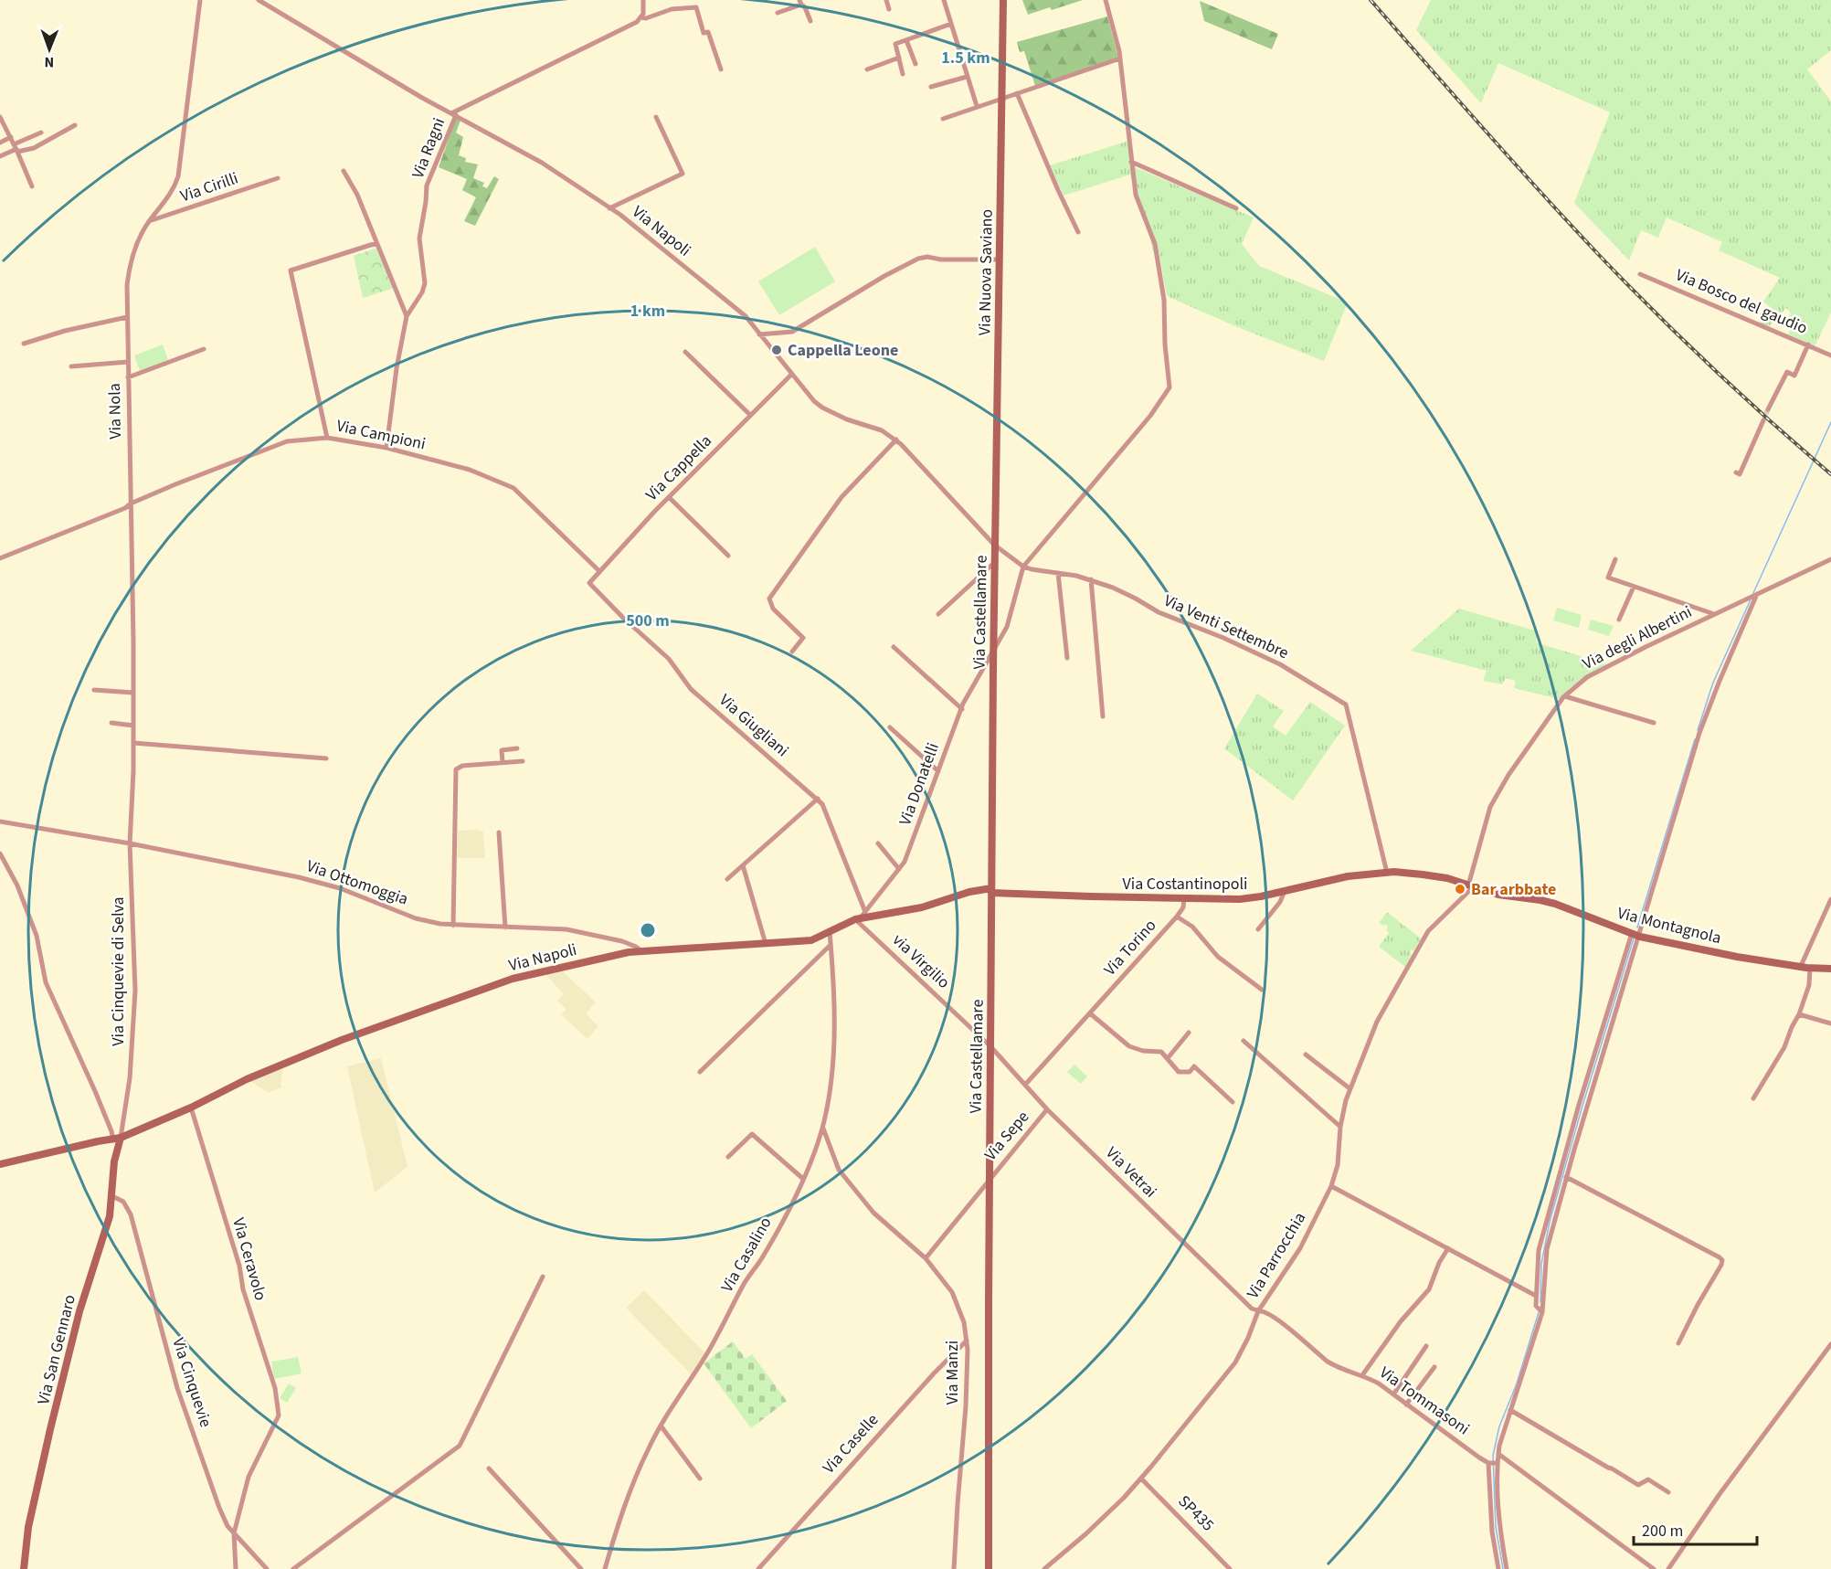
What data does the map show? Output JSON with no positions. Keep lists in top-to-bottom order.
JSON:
{
  "streets": {
    "street": [
      "Via Ragni",
      "Via Cirilli",
      "Via Napoli",
      "Via Nuova Saviano",
      "Via Bosco del gaudio",
      "Via Nola",
      "Via Campioni",
      "Via Cappella",
      "Via Castellamare",
      "Via Venti Settembre",
      "Via degli Albertini",
      "Via Giugliani",
      "Via Donatelli",
      "Via Ottomoggia",
      "Via Costantinopoli",
      "Via Montagnola",
      "Via Torino",
      "via Virgilio",
      "Via Cinquevie di Selva",
      "Via Sepe",
      "Via Vetrai",
      "Via Casalino",
      "Via Parrocchia",
      "Via Ceravolo",
      "Via San Gennaro",
      "Via Manzi",
      "Via Cinquevie",
      "Via Tommasoni",
      "Via Caselle",
      "SP435"
    ]
  },
  "crossings": [
    ["Via Ragni", "Via Napoli"],
    ["Via Ragni", "Via Campioni"],
    ["Via Cirilli", "Via Nola"],
    ["Via Napoli", "Via Nuova Saviano"],
    ["Via Napoli", "Via Cappella"],
    ["Via Napoli", "Via Castellamare"],
    ["Via Napoli", "Via Venti Settembre"],
    ["Via Napoli", "Via Giugliani"],
    ["Via Napoli", "Via Donatelli"],
    ["Via Napoli", "Via Ottomoggia"],
    ["Via Napoli", "Via Costantinopoli"],
    ["Via Napoli", "via Virgilio"],
    ["Via Napoli", "Via Cinquevie di Selva"],
    ["Via Napoli", "Via Casalino"],
    ["Via Napoli", "Via Ceravolo"],
    ["Via Napoli", "Via San Gennaro"],
    ["Via Nuova Saviano", "Via Castellamare"],
    ["Via Nuova Saviano", "Via Venti Settembre"],
    ["Via Nola", "Via Campioni"],
    ["Via Nola", "Via Cinquevie di Selva"],
    ["Via Campioni", "Via Cappella"],
    ["Via Cappella", "Via Giugliani"],
    ["Via Castellamare", "Via Venti Settembre"],
    ["Via Castellamare", "Via Donatelli"],
    ["Via Castellamare", "Via Costantinopoli"],
    ["Via Castellamare", "via Virgilio"],
    ["Via Castellamare", "Via Sepe"],
    ["Via Castellamare", "Via Vetrai"],
    ["Via Venti Settembre", "Via Donatelli"],
    ["Via Venti Settembre", "Via Costantinopoli"],
    ["Via degli Albertini", "Via Costantinopoli"],
    ["Via degli Albertini", "Via Montagnola"],
    ["Via degli Albertini", "Via Parrocchia"],
    ["Via Giugliani", "Via Donatelli"],
    ["Via Giugliani", "via Virgilio"],
    ["Via Donatelli", "via Virgilio"],
    ["Via Ottomoggia", "Via Cinquevie di Selva"],
    ["Via Costantinopoli", "Via Montagnola"],
    ["Via Costantinopoli", "Via Torino"],
    ["Via Costantinopoli", "Via Parrocchia"],
    ["Via Montagnola", "Via Parrocchia"],
    ["Via Torino", "Via Vetrai"],
    ["via Virgilio", "Via Vetrai"],
    ["Via Cinquevie di Selva", "Via San Gennaro"],
    ["Via Sepe", "Via Vetrai"],
    ["Via Sepe", "Via Manzi"],
    ["Via Vetrai", "Via Parrocchia"],
    ["Via Vetrai", "Via Tommasoni"],
    ["Via Casalino", "Via Manzi"],
    ["Via Parrocchia", "Via Tommasoni"],
    ["Via Parrocchia", "SP435"],
    ["Via Ceravolo", "Via Cinquevie"],
    ["Via San Gennaro", "Via Cinquevie"],
    ["Via Manzi", "Via Caselle"]
  ],
  "places": ["Cappella Leone", "Bar arbbate"],
  "scale_bar": "200 m",
  "north": "bottom",
  "rings": ["1.5 km", "1 km", "500 m"]
}
